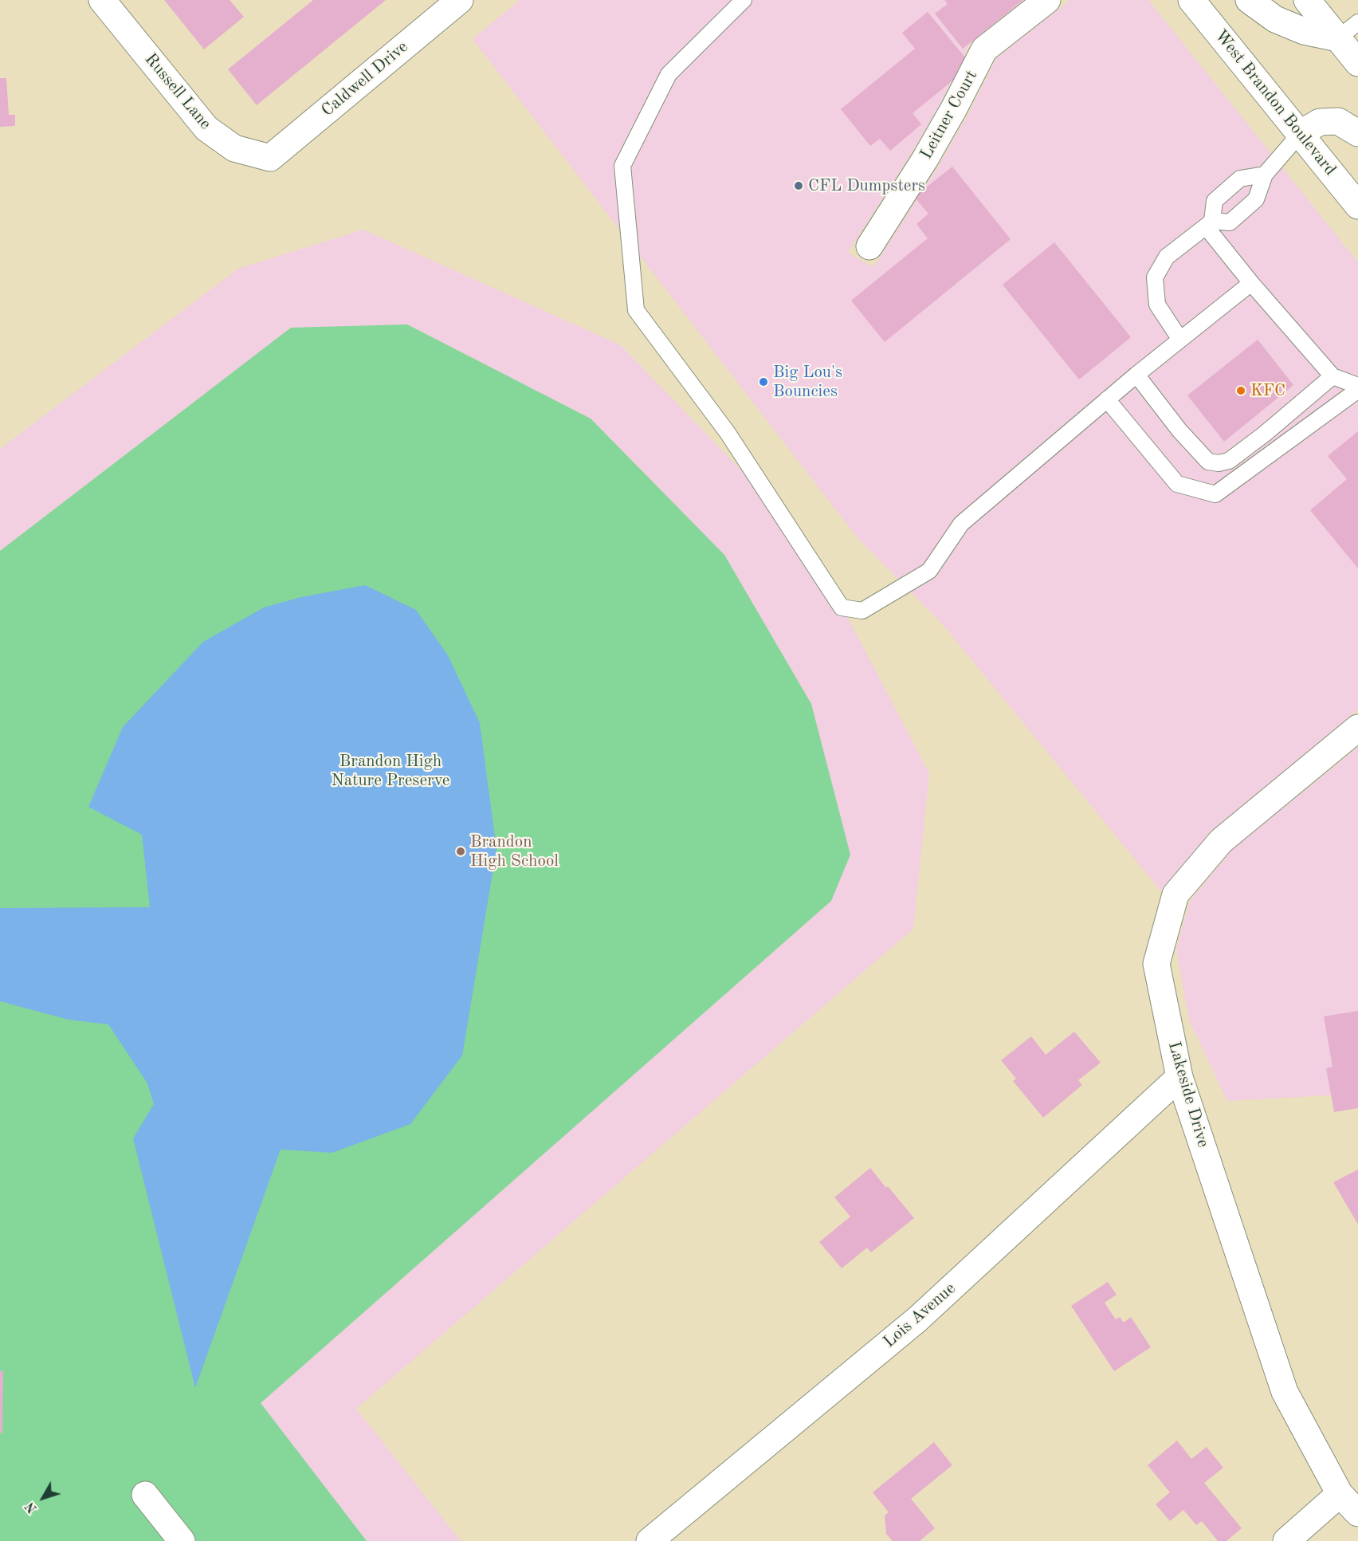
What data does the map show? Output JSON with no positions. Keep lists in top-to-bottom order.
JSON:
{
  "streets": {
    "main road": [
      "Caldwell Drive",
      "Russell Lane",
      "West Brandon Boulevard",
      "Leitner Court",
      "Lakeside Drive",
      "Lois Avenue"
    ]
  },
  "crossings": [
    ["Caldwell Drive", "Russell Lane"],
    ["Lakeside Drive", "Lois Avenue"]
  ],
  "parks": ["Brandon High Nature Preserve"],
  "places": [
    "CFL Dumpsters",
    "Big Lou's Bouncies",
    "KFC",
    "Brandon High School"
  ],
  "north": "bottom left"
}
